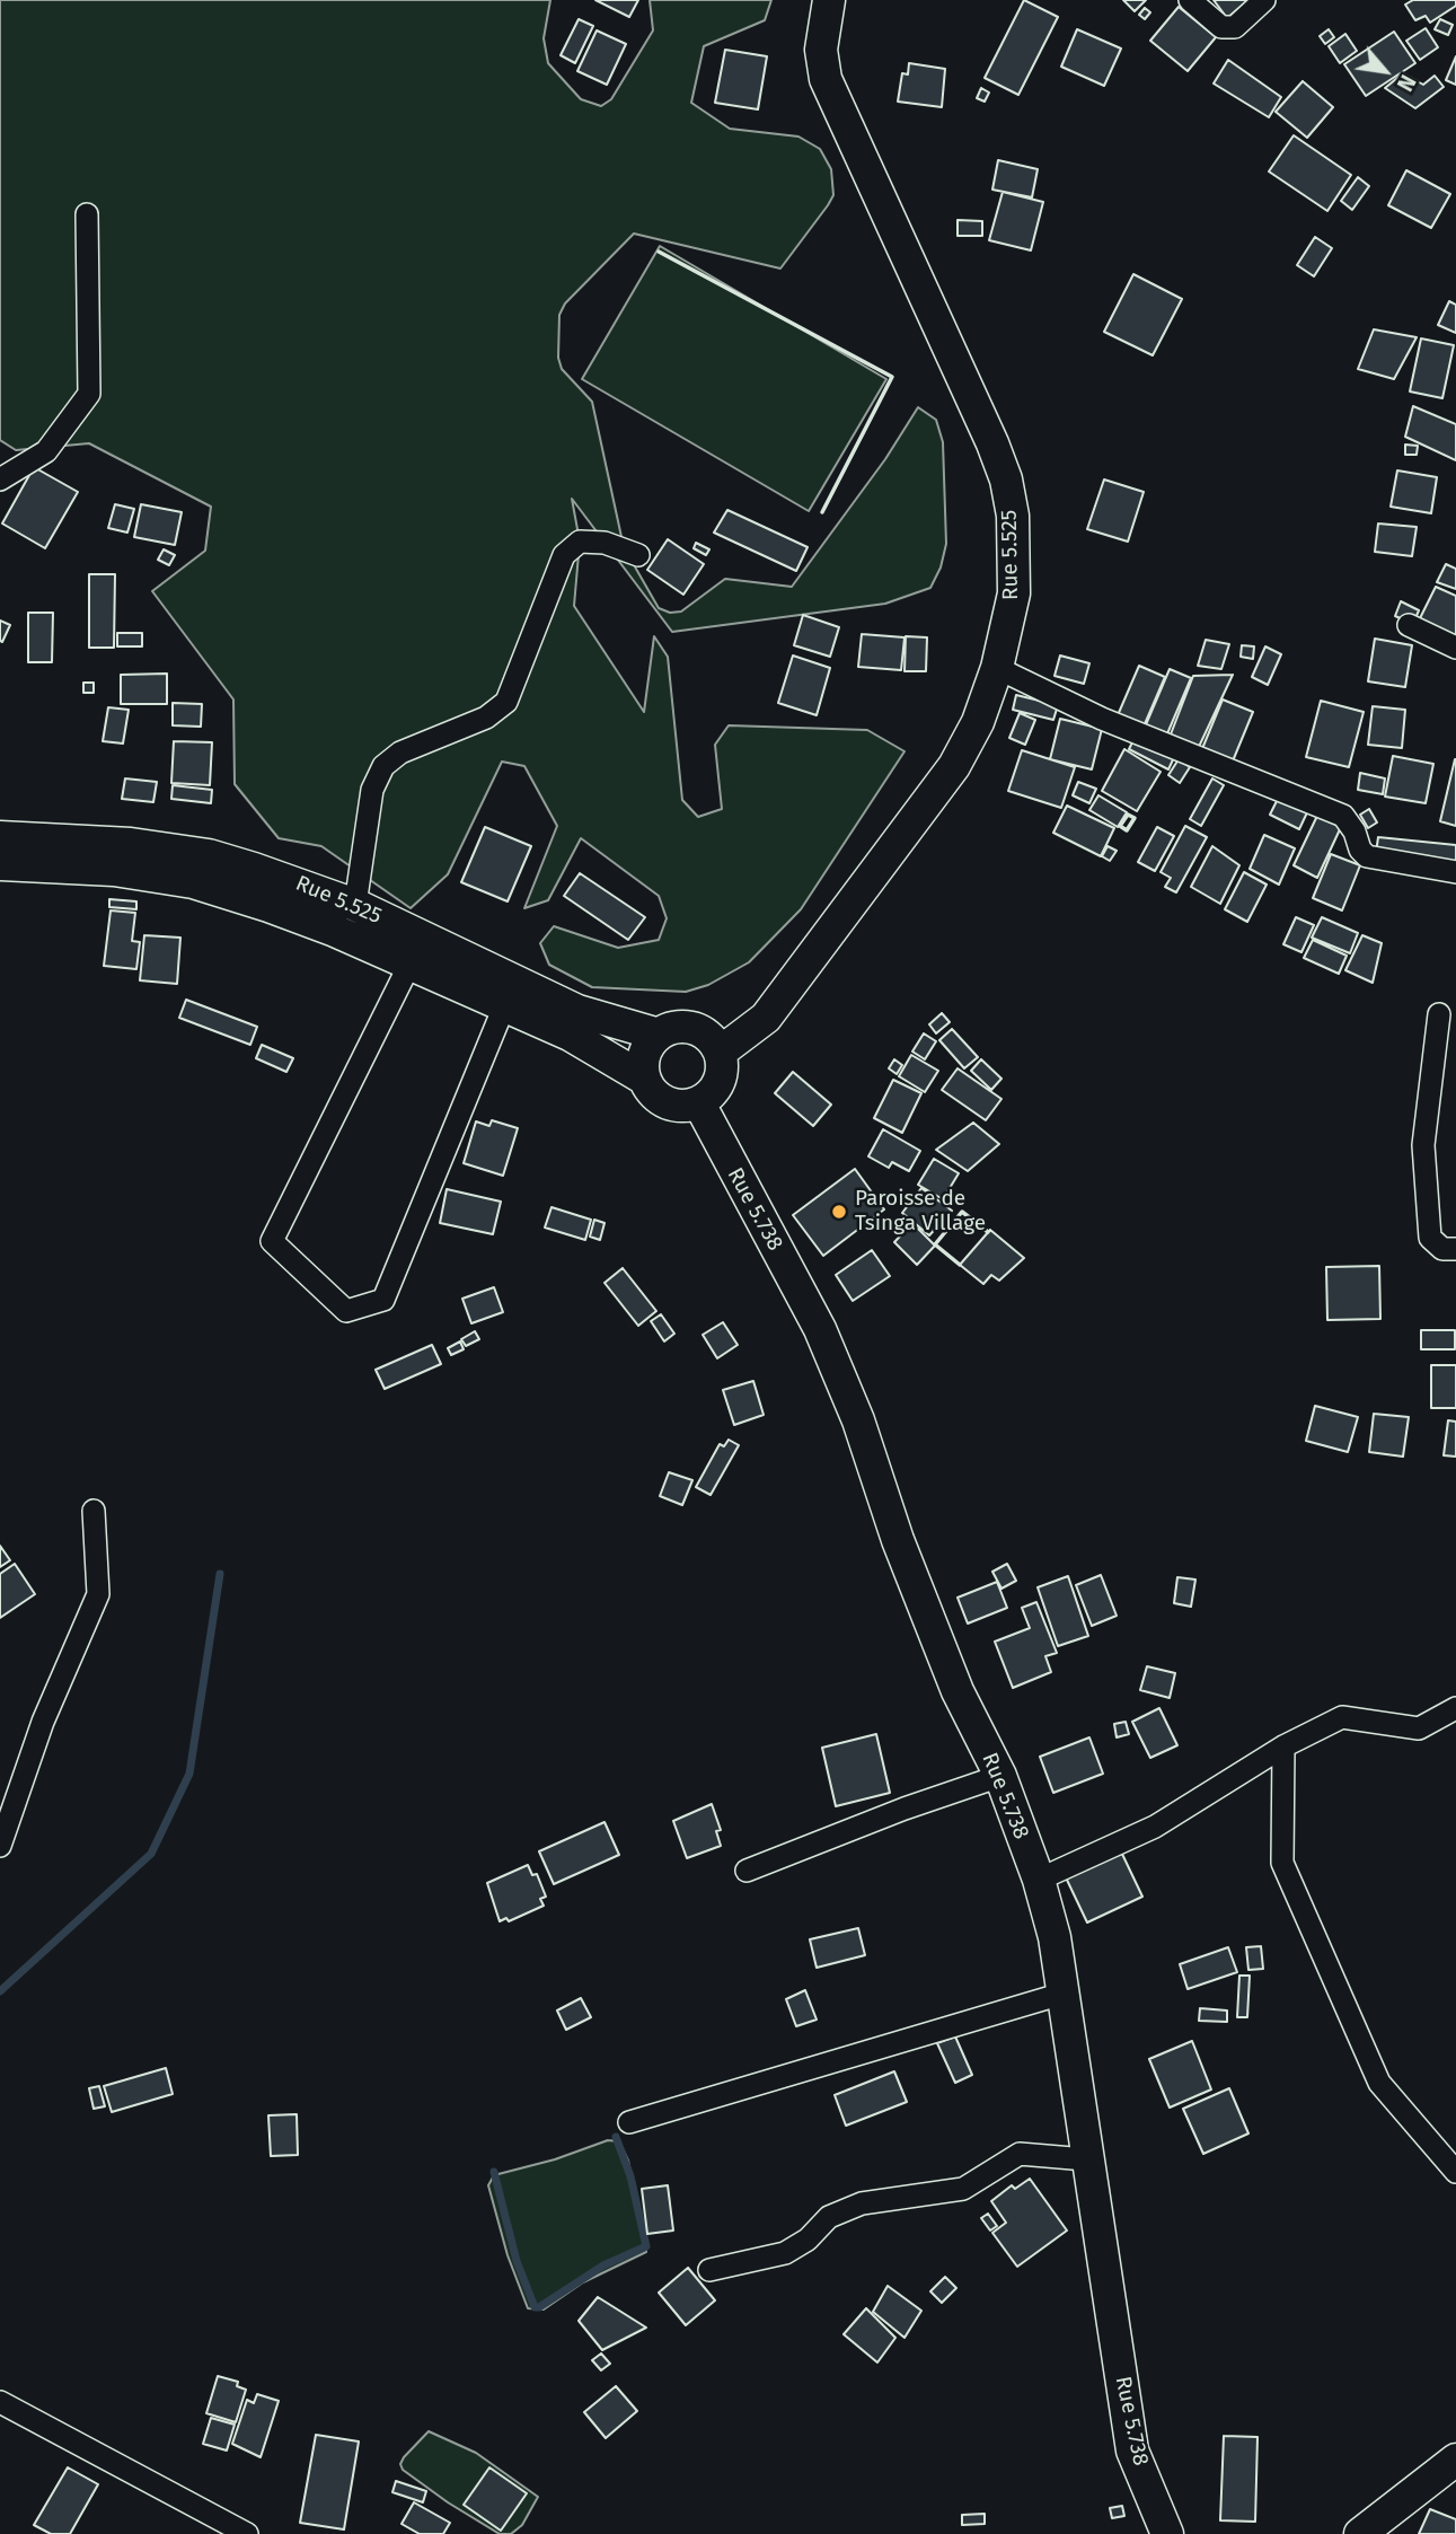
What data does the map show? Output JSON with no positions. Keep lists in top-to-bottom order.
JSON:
{
  "streets": {
    "street": ["Rue 5.525", "Rue 5.738"]
  },
  "crossings": [
    ["Rue 5.525", "Rue 5.738"]
  ],
  "places": ["Paroisse de Tsinga Village"],
  "north": "bottom right"
}
